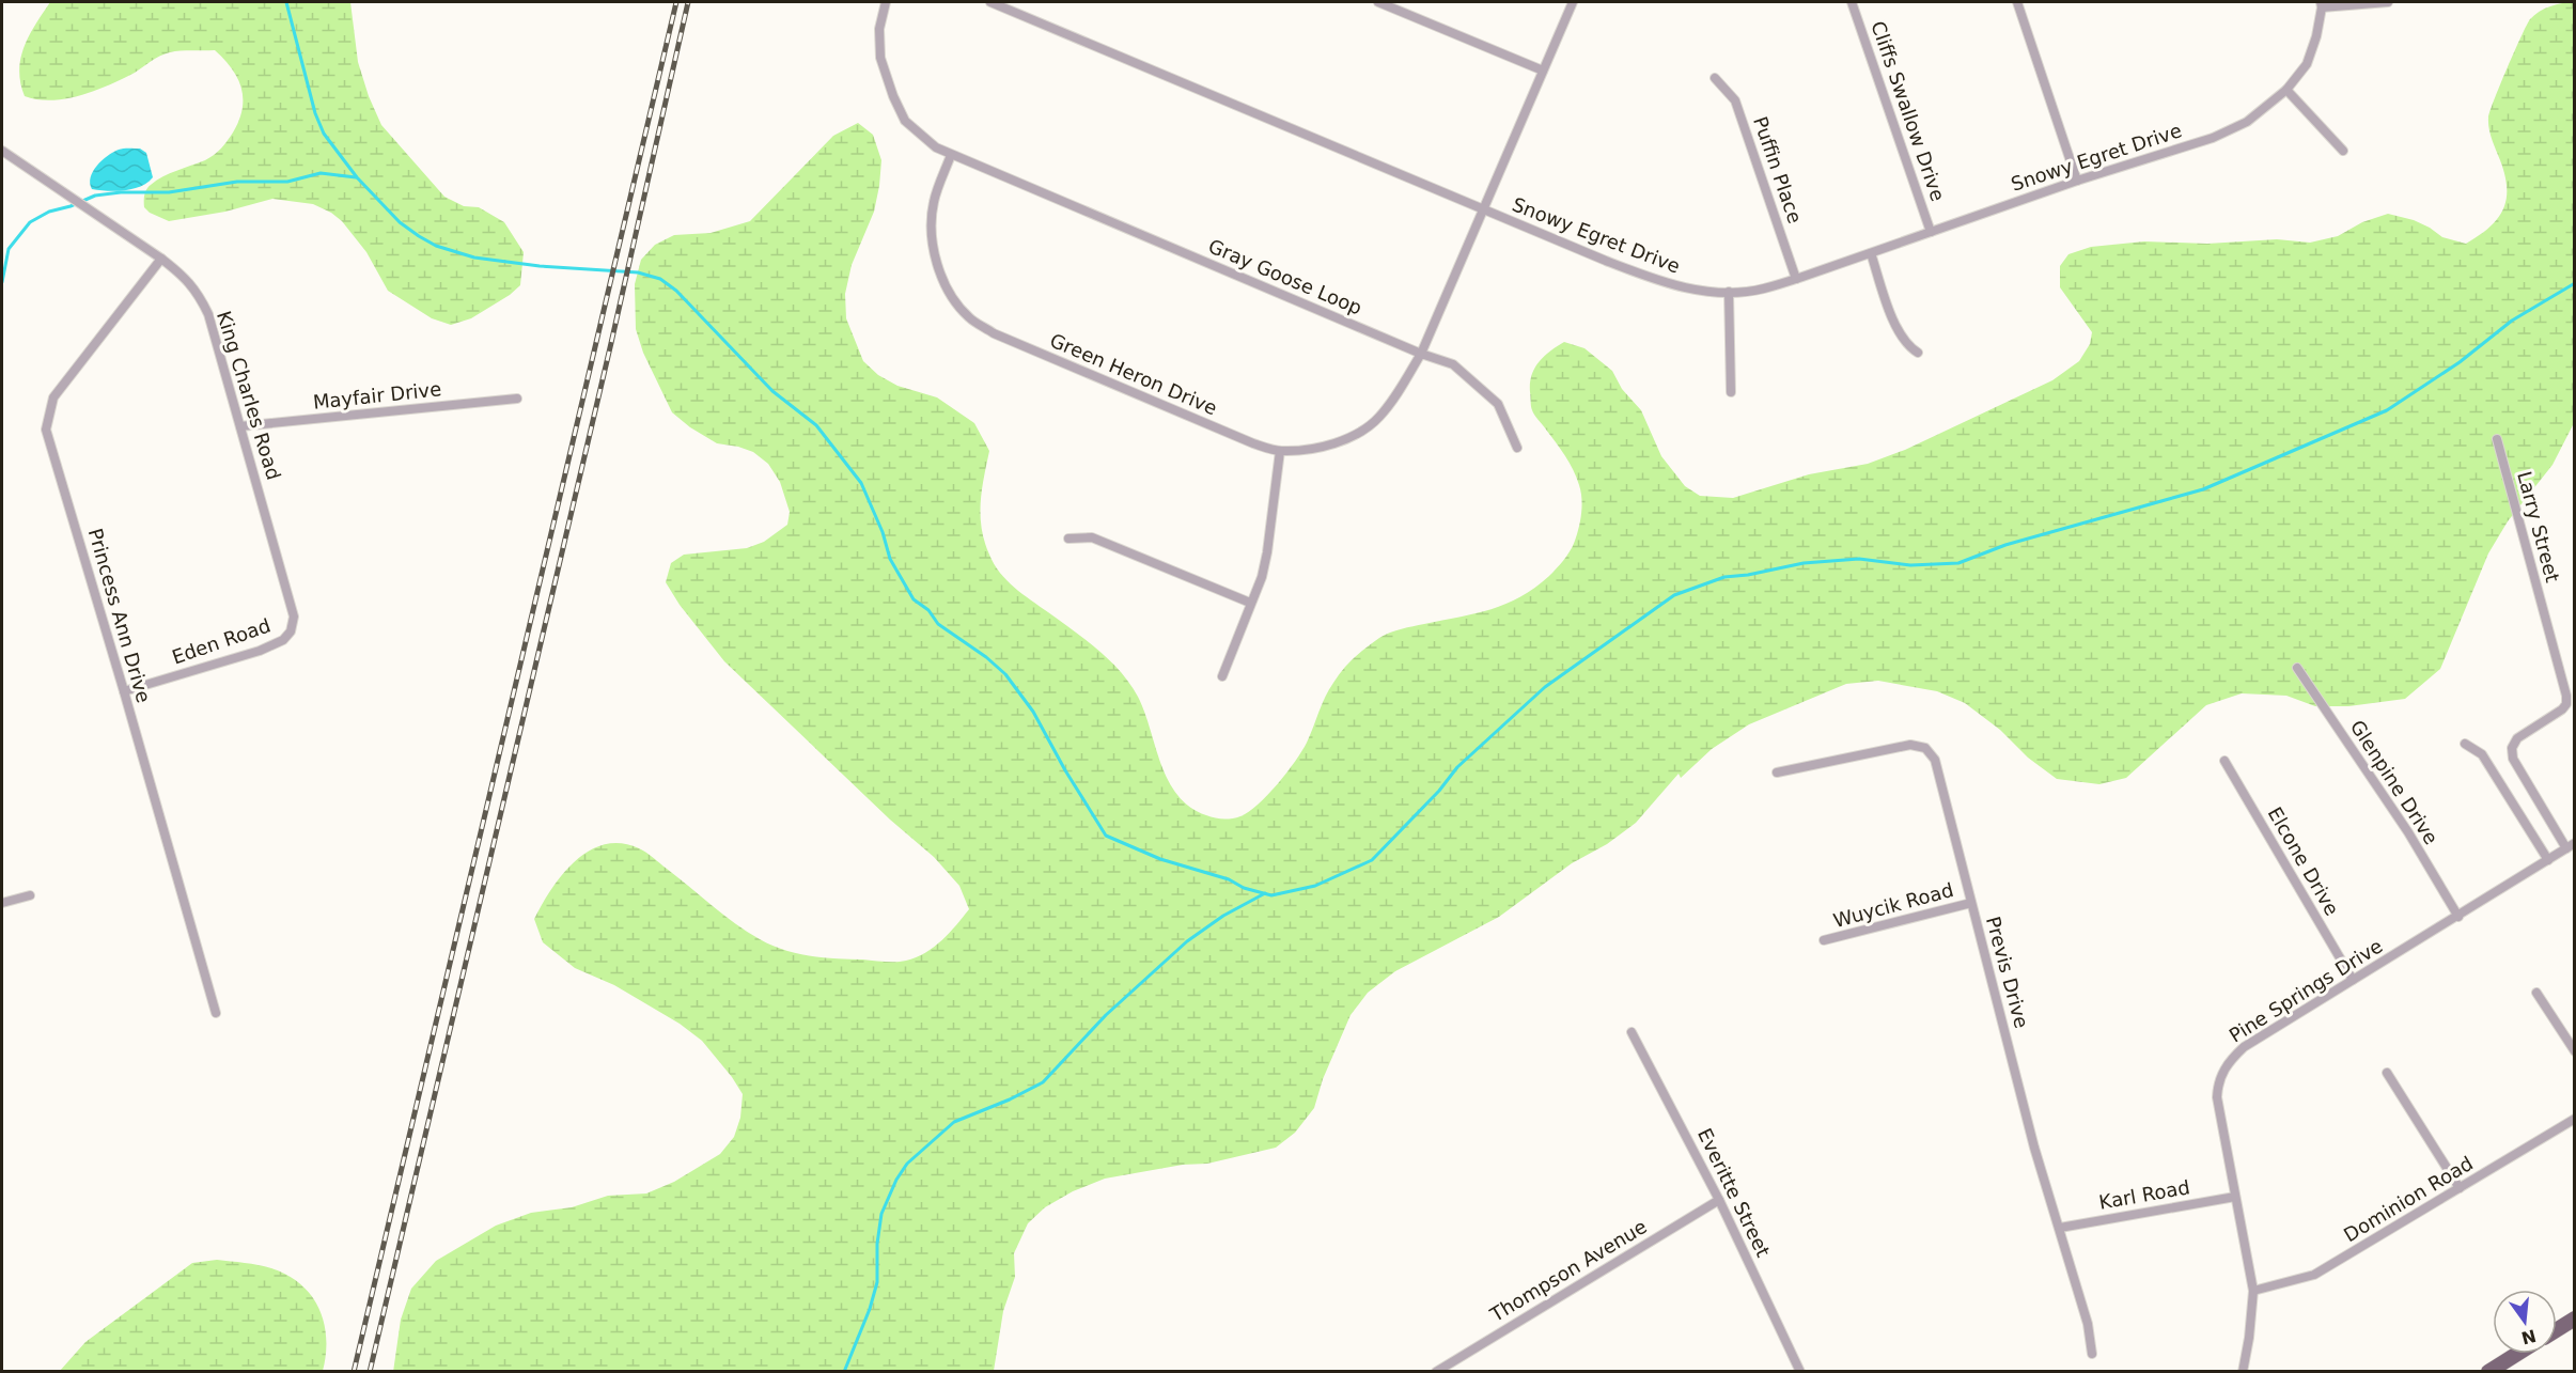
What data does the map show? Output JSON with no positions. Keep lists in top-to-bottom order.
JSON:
{
  "streets": {
    "street": [
      "Cliffs Swallow Drive",
      "Snowy Egret Drive",
      "Puffin Place",
      "Gray Goose Loop",
      "Green Heron Drive",
      "King Charles Road",
      "Mayfair Drive",
      "Larry Street",
      "Princess Ann Drive",
      "Eden Road",
      "Glenpine Drive",
      "Elcone Drive",
      "Wuycik Road",
      "Previs Drive",
      "Pine Springs Drive",
      "Everitte Street",
      "Karl Road",
      "Dominion Road",
      "Thompson Avenue"
    ]
  },
  "crossings": [
    ["Cliffs Swallow Drive", "Snowy Egret Drive"],
    ["Snowy Egret Drive", "Puffin Place"],
    ["Gray Goose Loop", "Green Heron Drive"],
    ["King Charles Road", "Mayfair Drive"],
    ["King Charles Road", "Princess Ann Drive"],
    ["King Charles Road", "Eden Road"],
    ["Larry Street", "Pine Springs Drive"],
    ["Princess Ann Drive", "Eden Road"],
    ["Glenpine Drive", "Pine Springs Drive"],
    ["Elcone Drive", "Pine Springs Drive"],
    ["Wuycik Road", "Previs Drive"],
    ["Previs Drive", "Karl Road"],
    ["Pine Springs Drive", "Karl Road"],
    ["Pine Springs Drive", "Dominion Road"],
    ["Everitte Street", "Thompson Avenue"]
  ],
  "north": "bottom"
}
